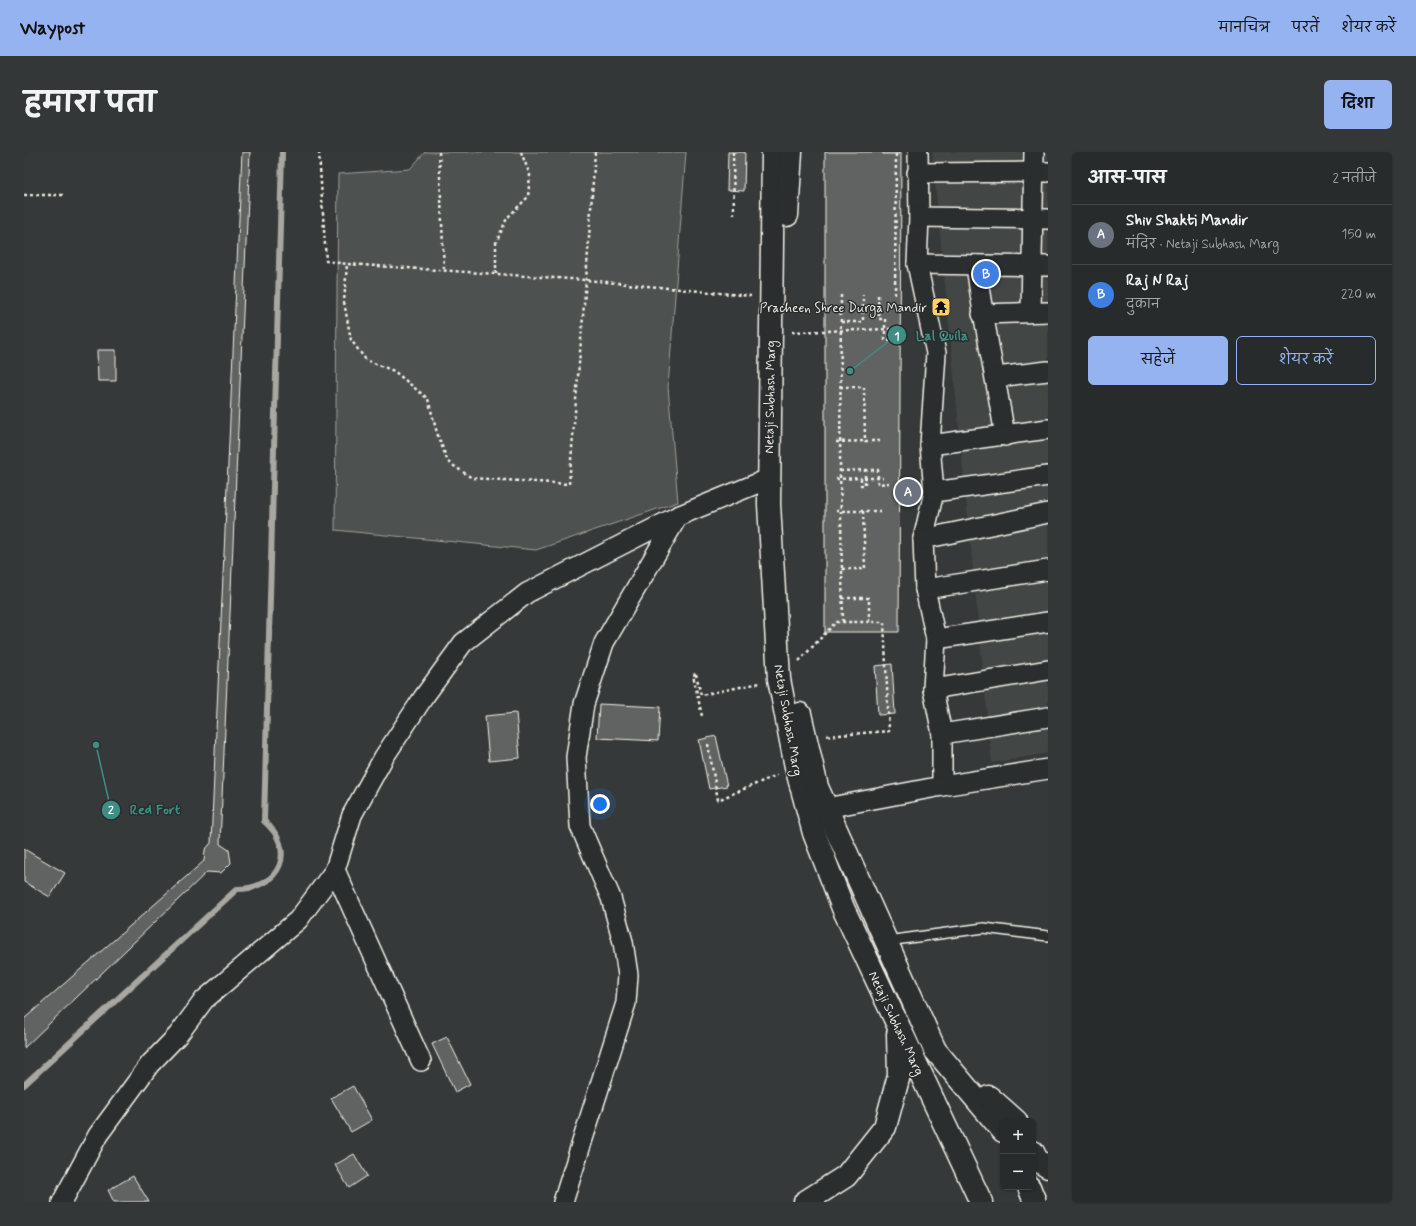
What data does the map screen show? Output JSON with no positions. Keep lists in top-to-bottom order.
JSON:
{
  "streets": {
    "main road": ["Netaji Subhash Marg"]
  },
  "places": {
    "temple": ["Pracheen Shree Durga Mandir"],
    "other": ["Lal Quila", "Red Fort"]
  },
  "page": {
    "header": "Waypost",
    "nav": ["मानचित्र", "परतें", "शेयर करें"],
    "title": "हमारा पता",
    "buttons": [
      "दिशा",
      ["सहेजें", "शेयर करें"]
    ],
    "heading": ["आस-पास", "2 नतीजे"],
    "list": [
      {
        "mark": "A",
        "name": "Shiv Shakti Mandir",
        "note": "मंदिर · Netaji Subhash Marg",
        "value": "150 m"
      },
      {
        "mark": "B",
        "name": "Raj N Raj",
        "note": "दुकान",
        "value": "220 m"
      }
    ],
    "pins": ["B", "A"],
    "map_buttons": ["+", "−"]
  }
}
